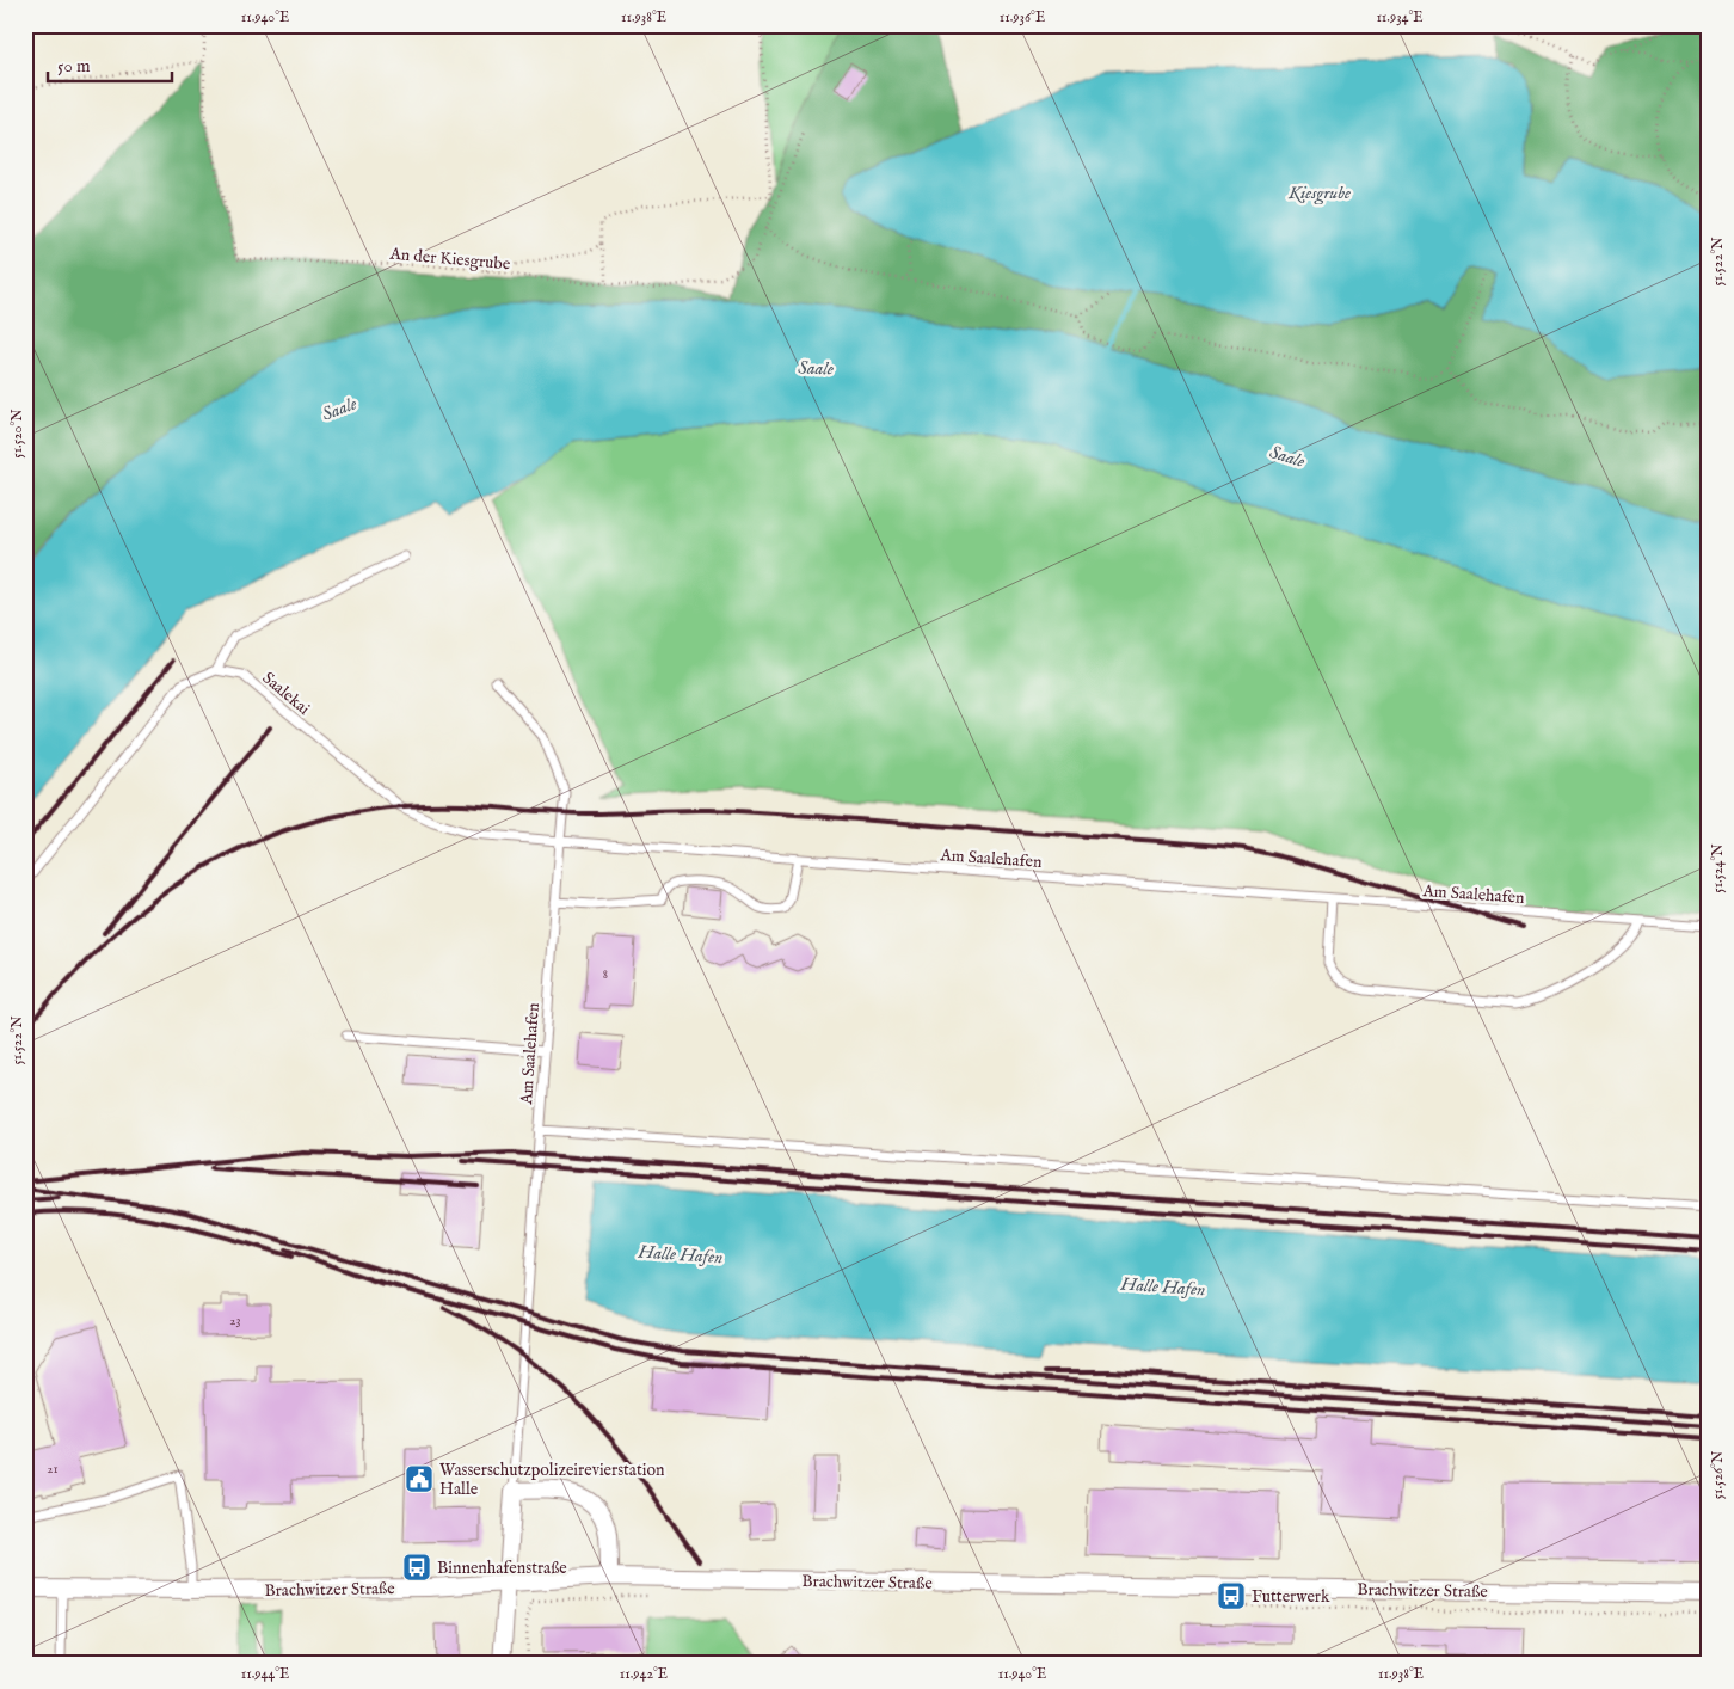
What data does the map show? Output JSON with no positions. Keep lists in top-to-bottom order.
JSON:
{
  "streets": {
    "street": ["Brachwitzer Straße"],
    "lane": ["Saalekai", "Am Saalehafen"],
    "path": ["An der Kiesgrube"]
  },
  "crossings": [
    ["Saalekai", "Am Saalehafen"]
  ],
  "water": ["Kiesgrube", "Saale", "Halle Hafen"],
  "places": {
    "public building": ["Wasserschutzpolizeirevierstation Halle"],
    "bus stop": ["Binnenhafenstraße", "Futterwerk"]
  },
  "house_numbers": ["8", "23", "21"],
  "scale_bar": "50 m",
  "coordinates": [
    "11.940°E",
    "11.938°E",
    "11.936°E",
    "11.934°E",
    "51.522°N",
    "51.520°N",
    "51.524°N",
    "51.526°N",
    "11.944°E",
    "11.942°E"
  ]
}
